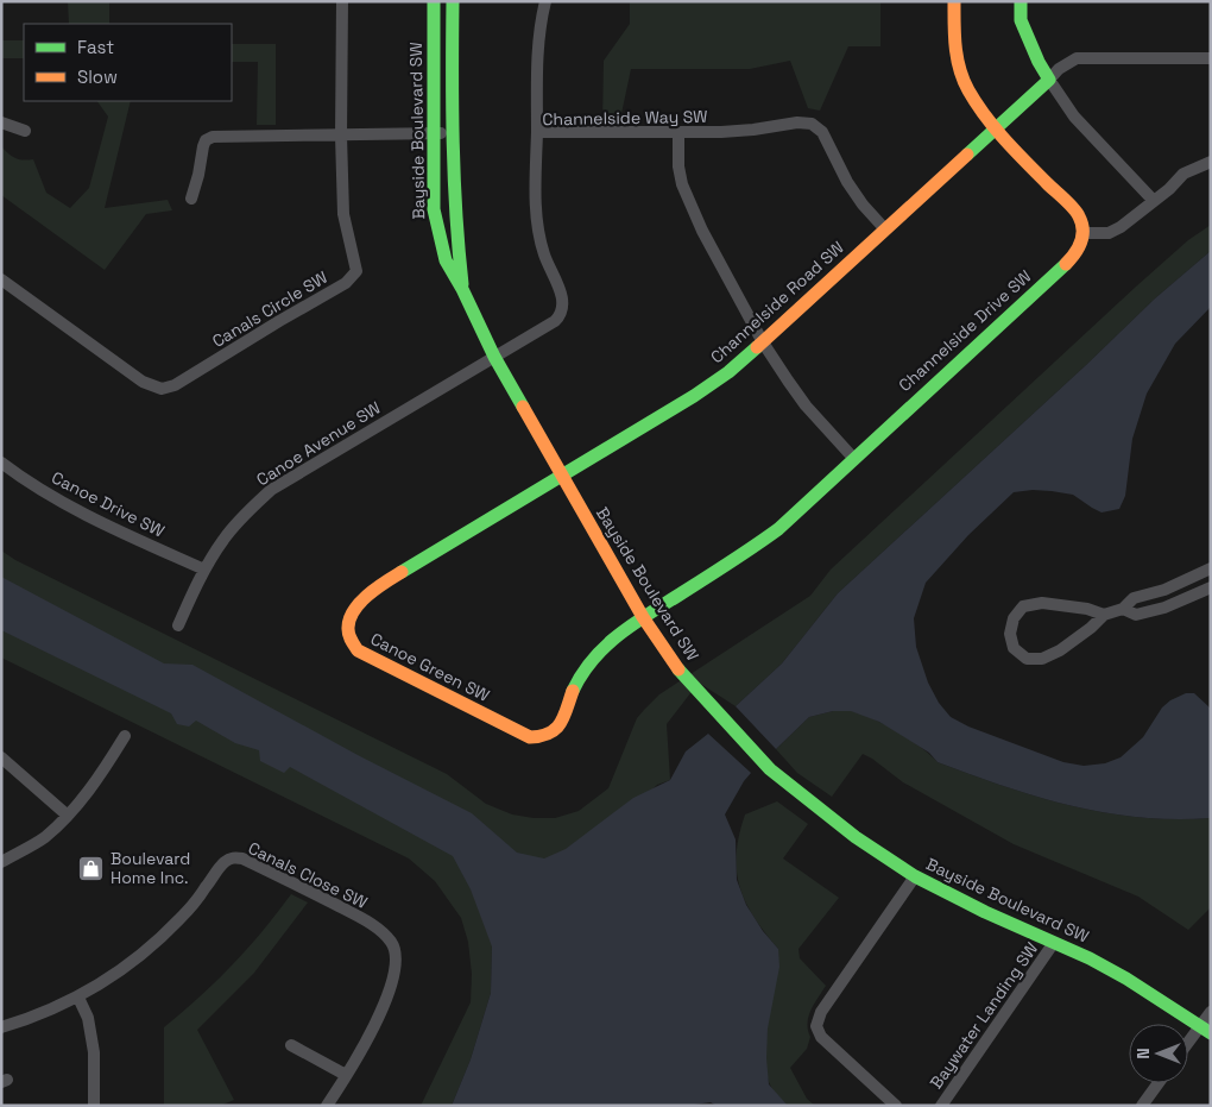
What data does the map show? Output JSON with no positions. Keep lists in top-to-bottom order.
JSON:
{
  "streets": {
    "street": [
      "Channelside Way SW",
      "Bayside Boulevard SW",
      "Channelside Road SW",
      "Canals Circle SW",
      "Channelside Drive SW",
      "Canoe Avenue SW",
      "Canoe Drive SW",
      "Canoe Green SW",
      "Canals Close SW",
      "Baywater Landing SW"
    ]
  },
  "crossings": [
    ["Channelside Way SW", "Bayside Boulevard SW"],
    ["Channelside Way SW", "Channelside Road SW"],
    ["Channelside Way SW", "Canoe Avenue SW"],
    ["Bayside Boulevard SW", "Channelside Road SW"],
    ["Bayside Boulevard SW", "Channelside Drive SW"],
    ["Bayside Boulevard SW", "Canoe Avenue SW"],
    ["Bayside Boulevard SW", "Canoe Green SW"],
    ["Bayside Boulevard SW", "Baywater Landing SW"],
    ["Channelside Road SW", "Canoe Green SW"],
    ["Channelside Drive SW", "Canoe Green SW"],
    ["Canoe Avenue SW", "Canoe Drive SW"]
  ],
  "places": {
    "shop": ["Boulevard Home Inc."]
  },
  "legend": ["Fast", "Slow"],
  "north": "left"
}
